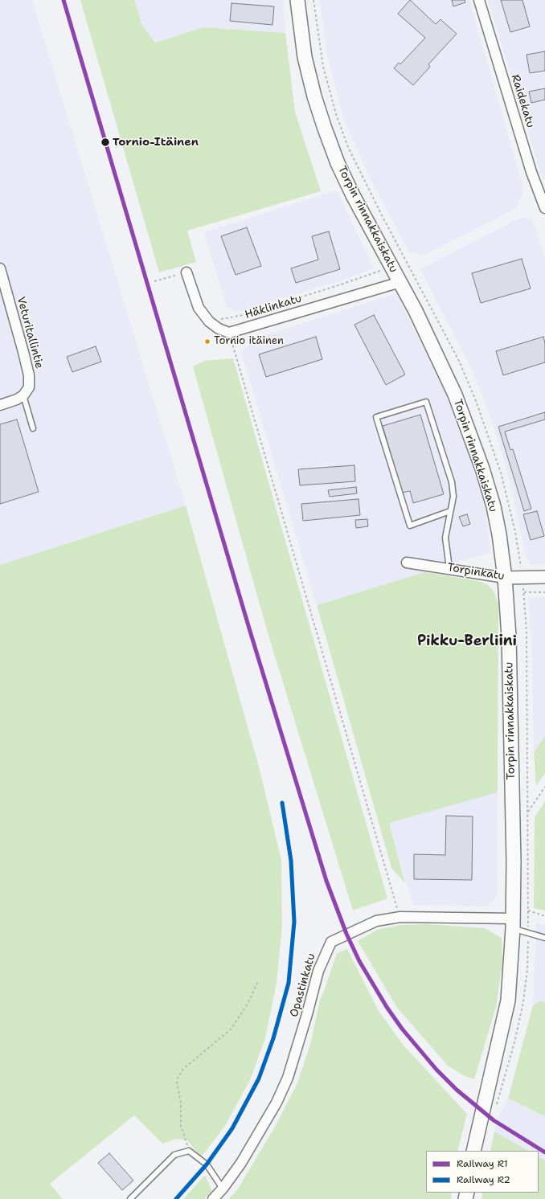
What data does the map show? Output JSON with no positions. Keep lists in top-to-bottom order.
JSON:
{
  "streets": {
    "main road": ["Torpin rinnakkaiskatu"],
    "street": [
      "Raidekatu",
      "Häklinkatu",
      "Veturitallintie",
      "Torpinkatu",
      "Opastinkatu"
    ]
  },
  "crossings": [
    ["Torpin rinnakkaiskatu", "Häklinkatu"],
    ["Torpin rinnakkaiskatu", "Torpinkatu"],
    ["Torpin rinnakkaiskatu", "Opastinkatu"]
  ],
  "districts": ["Pikku-Berliini"],
  "places": ["Tornio-Itäinen", "Tornio itäinen"],
  "lines": ["rail line R1", "rail line R2"],
  "legend": ["Railway R1", "Railway R2"]
}
